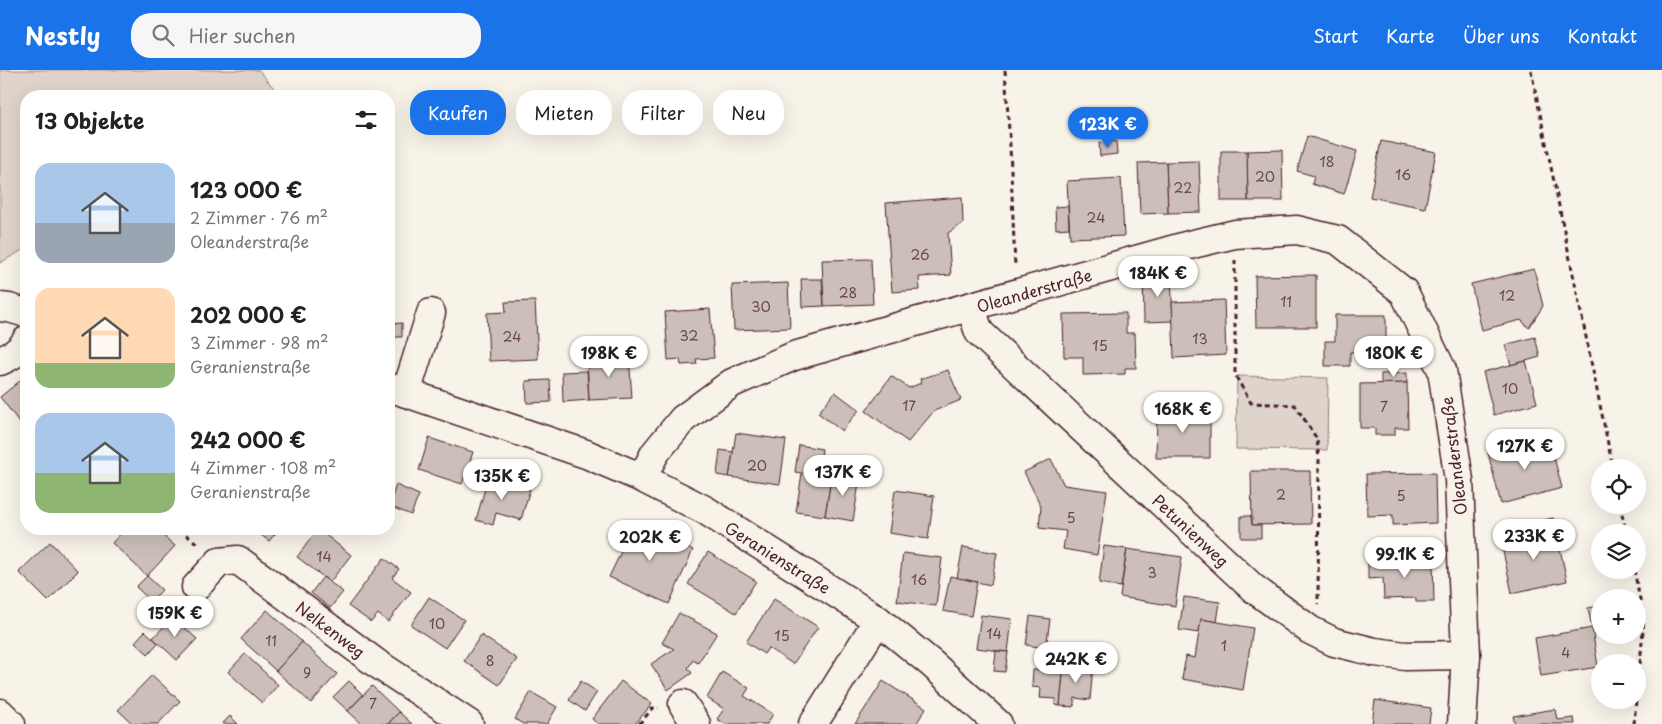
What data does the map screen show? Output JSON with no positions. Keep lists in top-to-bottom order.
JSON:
{
  "streets": {
    "street": [
      "Oleanderstraße",
      "Petunienweg",
      "Geranienstraße",
      "Nelkenweg"
    ]
  },
  "crossings": [
    ["Oleanderstraße", "Petunienweg"],
    ["Oleanderstraße", "Geranienstraße"]
  ],
  "house_numbers": [
    "18",
    "16",
    "20",
    "22",
    "24",
    "26",
    "28",
    "12",
    "11",
    "30",
    "32",
    "24",
    "13",
    "15",
    "10",
    "17",
    "7",
    "20",
    "2",
    "5",
    "5",
    "14",
    "3",
    "16",
    "10",
    "14",
    "15",
    "11",
    "1",
    "4",
    "8",
    "9",
    "7"
  ],
  "page": {
    "header": "Nestly",
    "search": "Hier suchen",
    "nav": [
      "Start",
      "Karte",
      "Über uns",
      "Kontakt"
    ],
    "chip": [
      "Kaufen",
      "Mieten",
      "Filter",
      "Neu"
    ],
    "heading": "13 Objekte",
    "price": [
      "123K €",
      "184K €",
      "198K €",
      "180K €",
      "168K €",
      "127K €",
      "137K €",
      "135K €",
      "233K €",
      "202K €",
      "99.1K €",
      "159K €",
      "242K €"
    ],
    "list": [
      {
        "name": "123 000 €",
        "note": "2 Zimmer · 76 m² · Oleanderstraße"
      },
      {
        "name": "202 000 €",
        "note": "3 Zimmer · 98 m² · Geranienstraße"
      },
      {
        "name": "242 000 €",
        "note": "4 Zimmer · 108 m² · Geranienstraße"
      }
    ],
    "map_buttons": ["+", "−"]
  }
}
